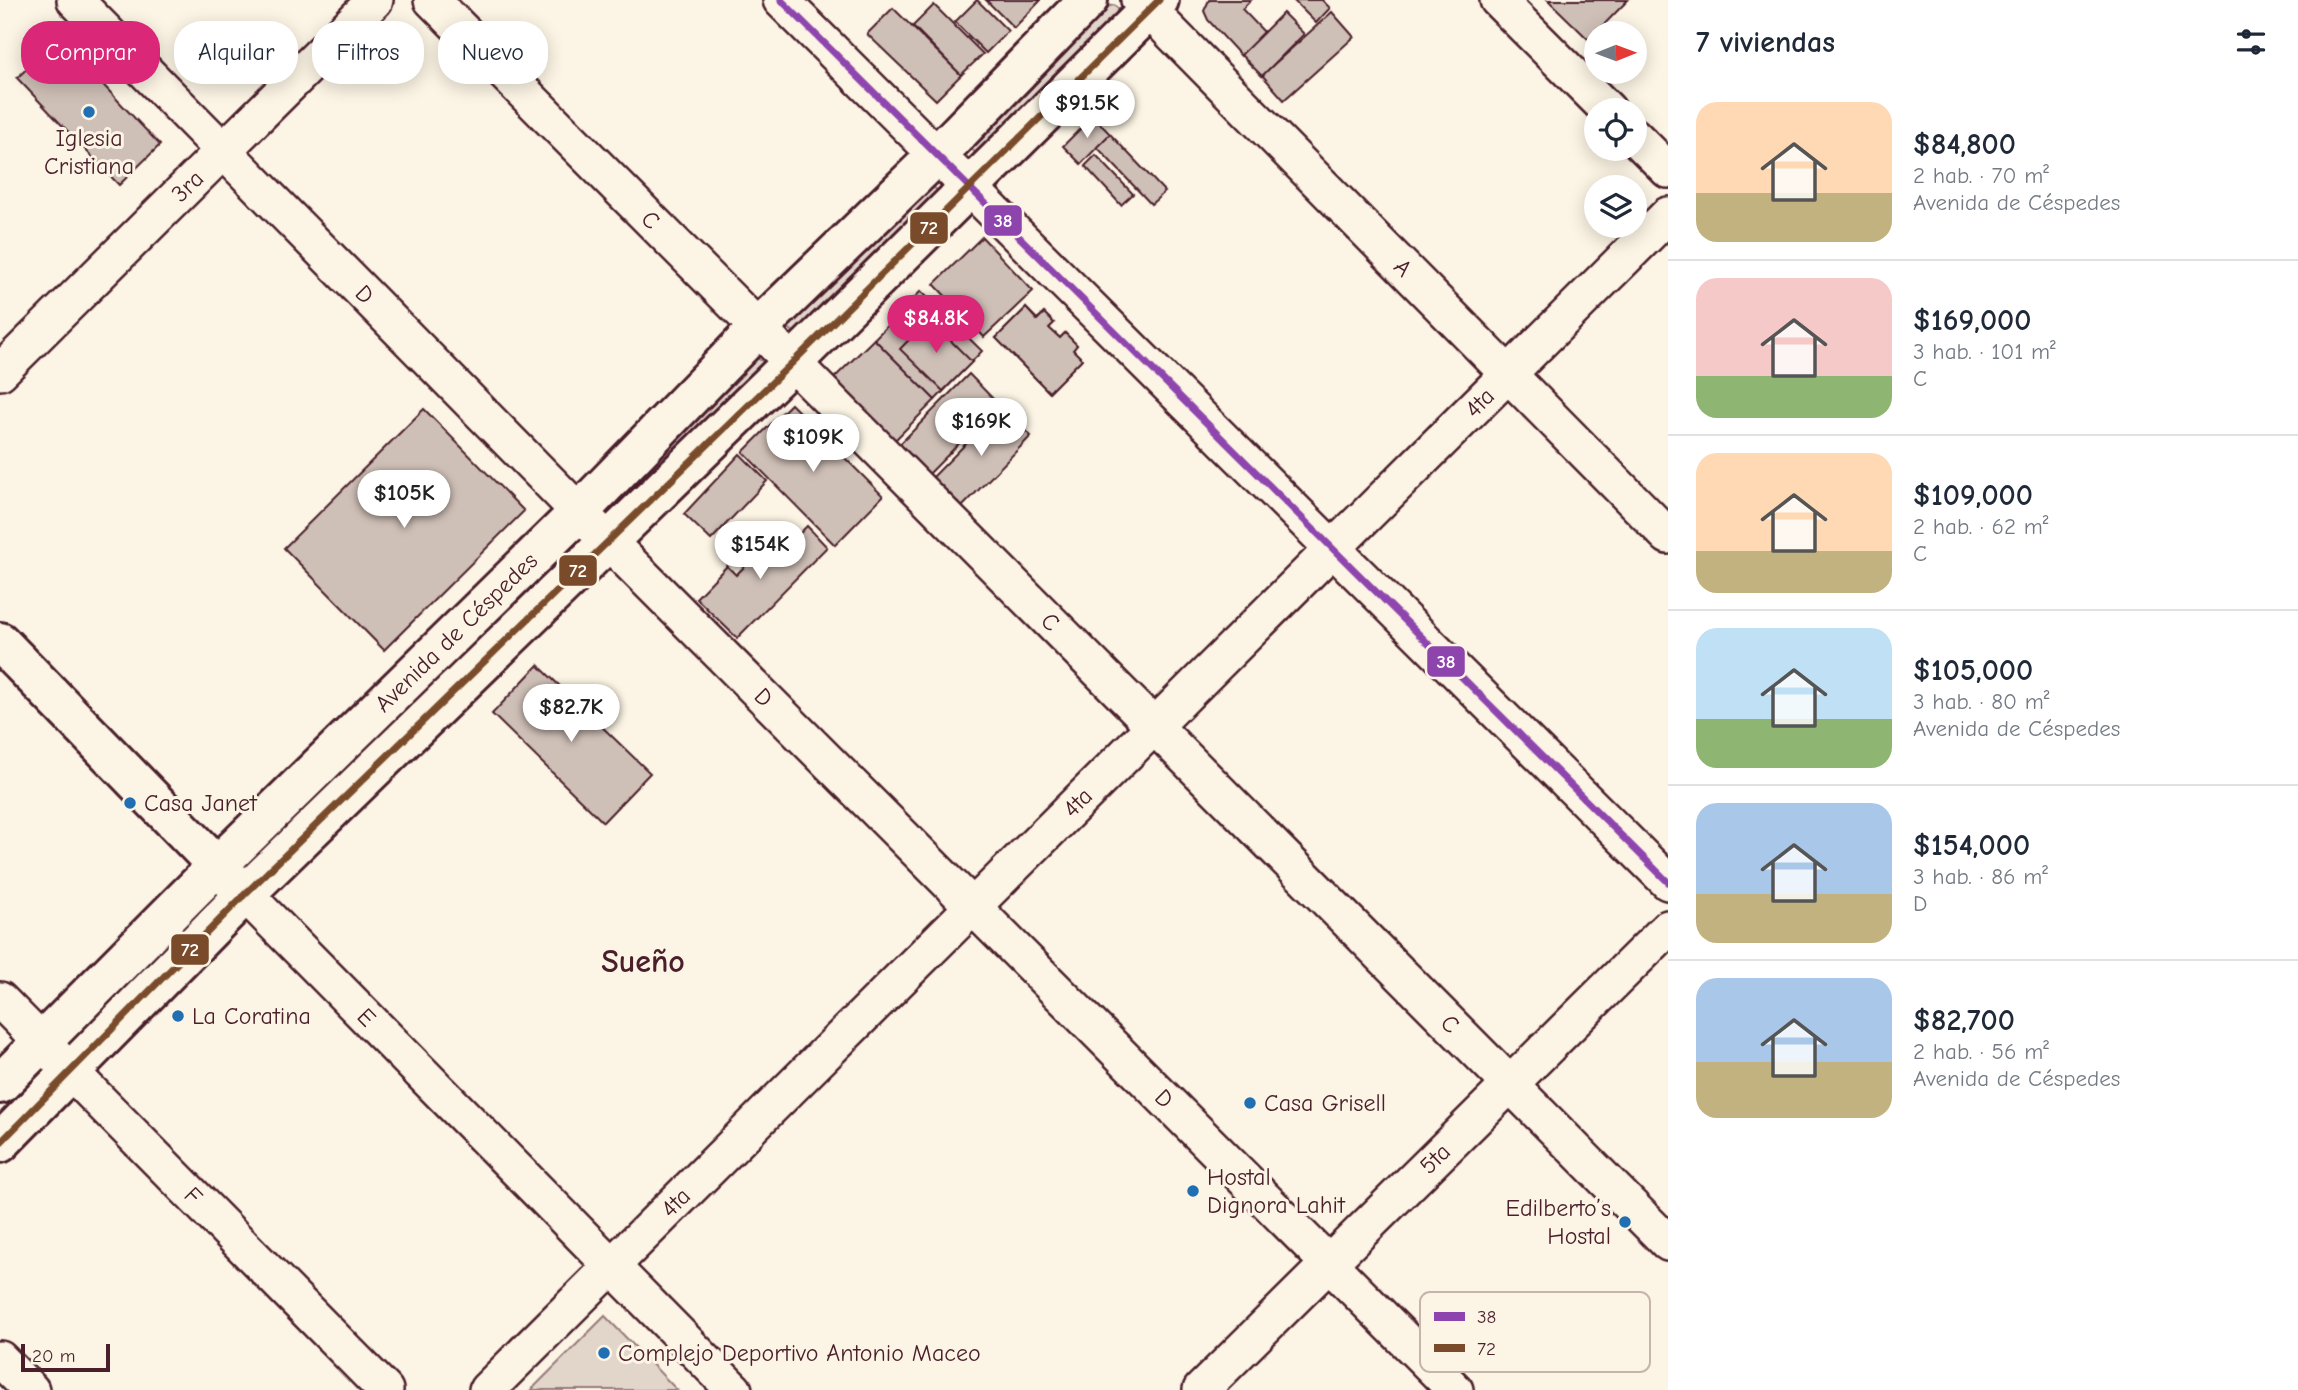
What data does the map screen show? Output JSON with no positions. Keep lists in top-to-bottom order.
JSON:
{
  "streets": {
    "main road": ["Avenida de Céspedes", "E"],
    "street": [
      "3ra",
      "C",
      "A",
      "D",
      "4ta",
      "5ta",
      "F"
    ]
  },
  "crossings": [
    ["3ra", "D"],
    ["C", "4ta"],
    ["C", "Avenida de Céspedes"],
    ["C", "5ta"],
    ["A", "4ta"],
    ["A", "Avenida de Céspedes"],
    ["D", "4ta"],
    ["D", "Avenida de Céspedes"],
    ["D", "5ta"],
    ["4ta", "E"],
    ["Avenida de Céspedes", "E"],
    ["Avenida de Céspedes", "F"]
  ],
  "districts": ["Sueño"],
  "places": [
    "Iglesia Cristiana",
    "Casa Janet",
    "La Coratina",
    "Casa Grisell",
    "Hostal Dignora Lahit",
    "Edilberto’s Hostal",
    "Complejo Deportivo Antonio Maceo"
  ],
  "lines": ["transit line 38", "transit line 72"],
  "legend": ["38", "72"],
  "scale_bar": "20 m",
  "north": "right",
  "page": {
    "heading": "7 viviendas",
    "chip": [
      "Comprar",
      "Alquilar",
      "Filtros",
      "Nuevo"
    ],
    "price": [
      "$91.5K",
      "$84.8K",
      "$169K",
      "$109K",
      "$105K",
      "$154K",
      "$82.7K"
    ],
    "list": [
      {
        "name": "$84,800",
        "note": "2 hab. · 70 m² · Avenida de Céspedes"
      },
      {
        "name": "$169,000",
        "note": "3 hab. · 101 m² · C"
      },
      {
        "name": "$109,000",
        "note": "2 hab. · 62 m² · C"
      },
      {
        "name": "$105,000",
        "note": "3 hab. · 80 m² · Avenida de Céspedes"
      },
      {
        "name": "$154,000",
        "note": "3 hab. · 86 m² · D"
      },
      {
        "name": "$82,700",
        "note": "2 hab. · 56 m² · Avenida de Céspedes"
      }
    ],
    "scale": "20 m"
  }
}
